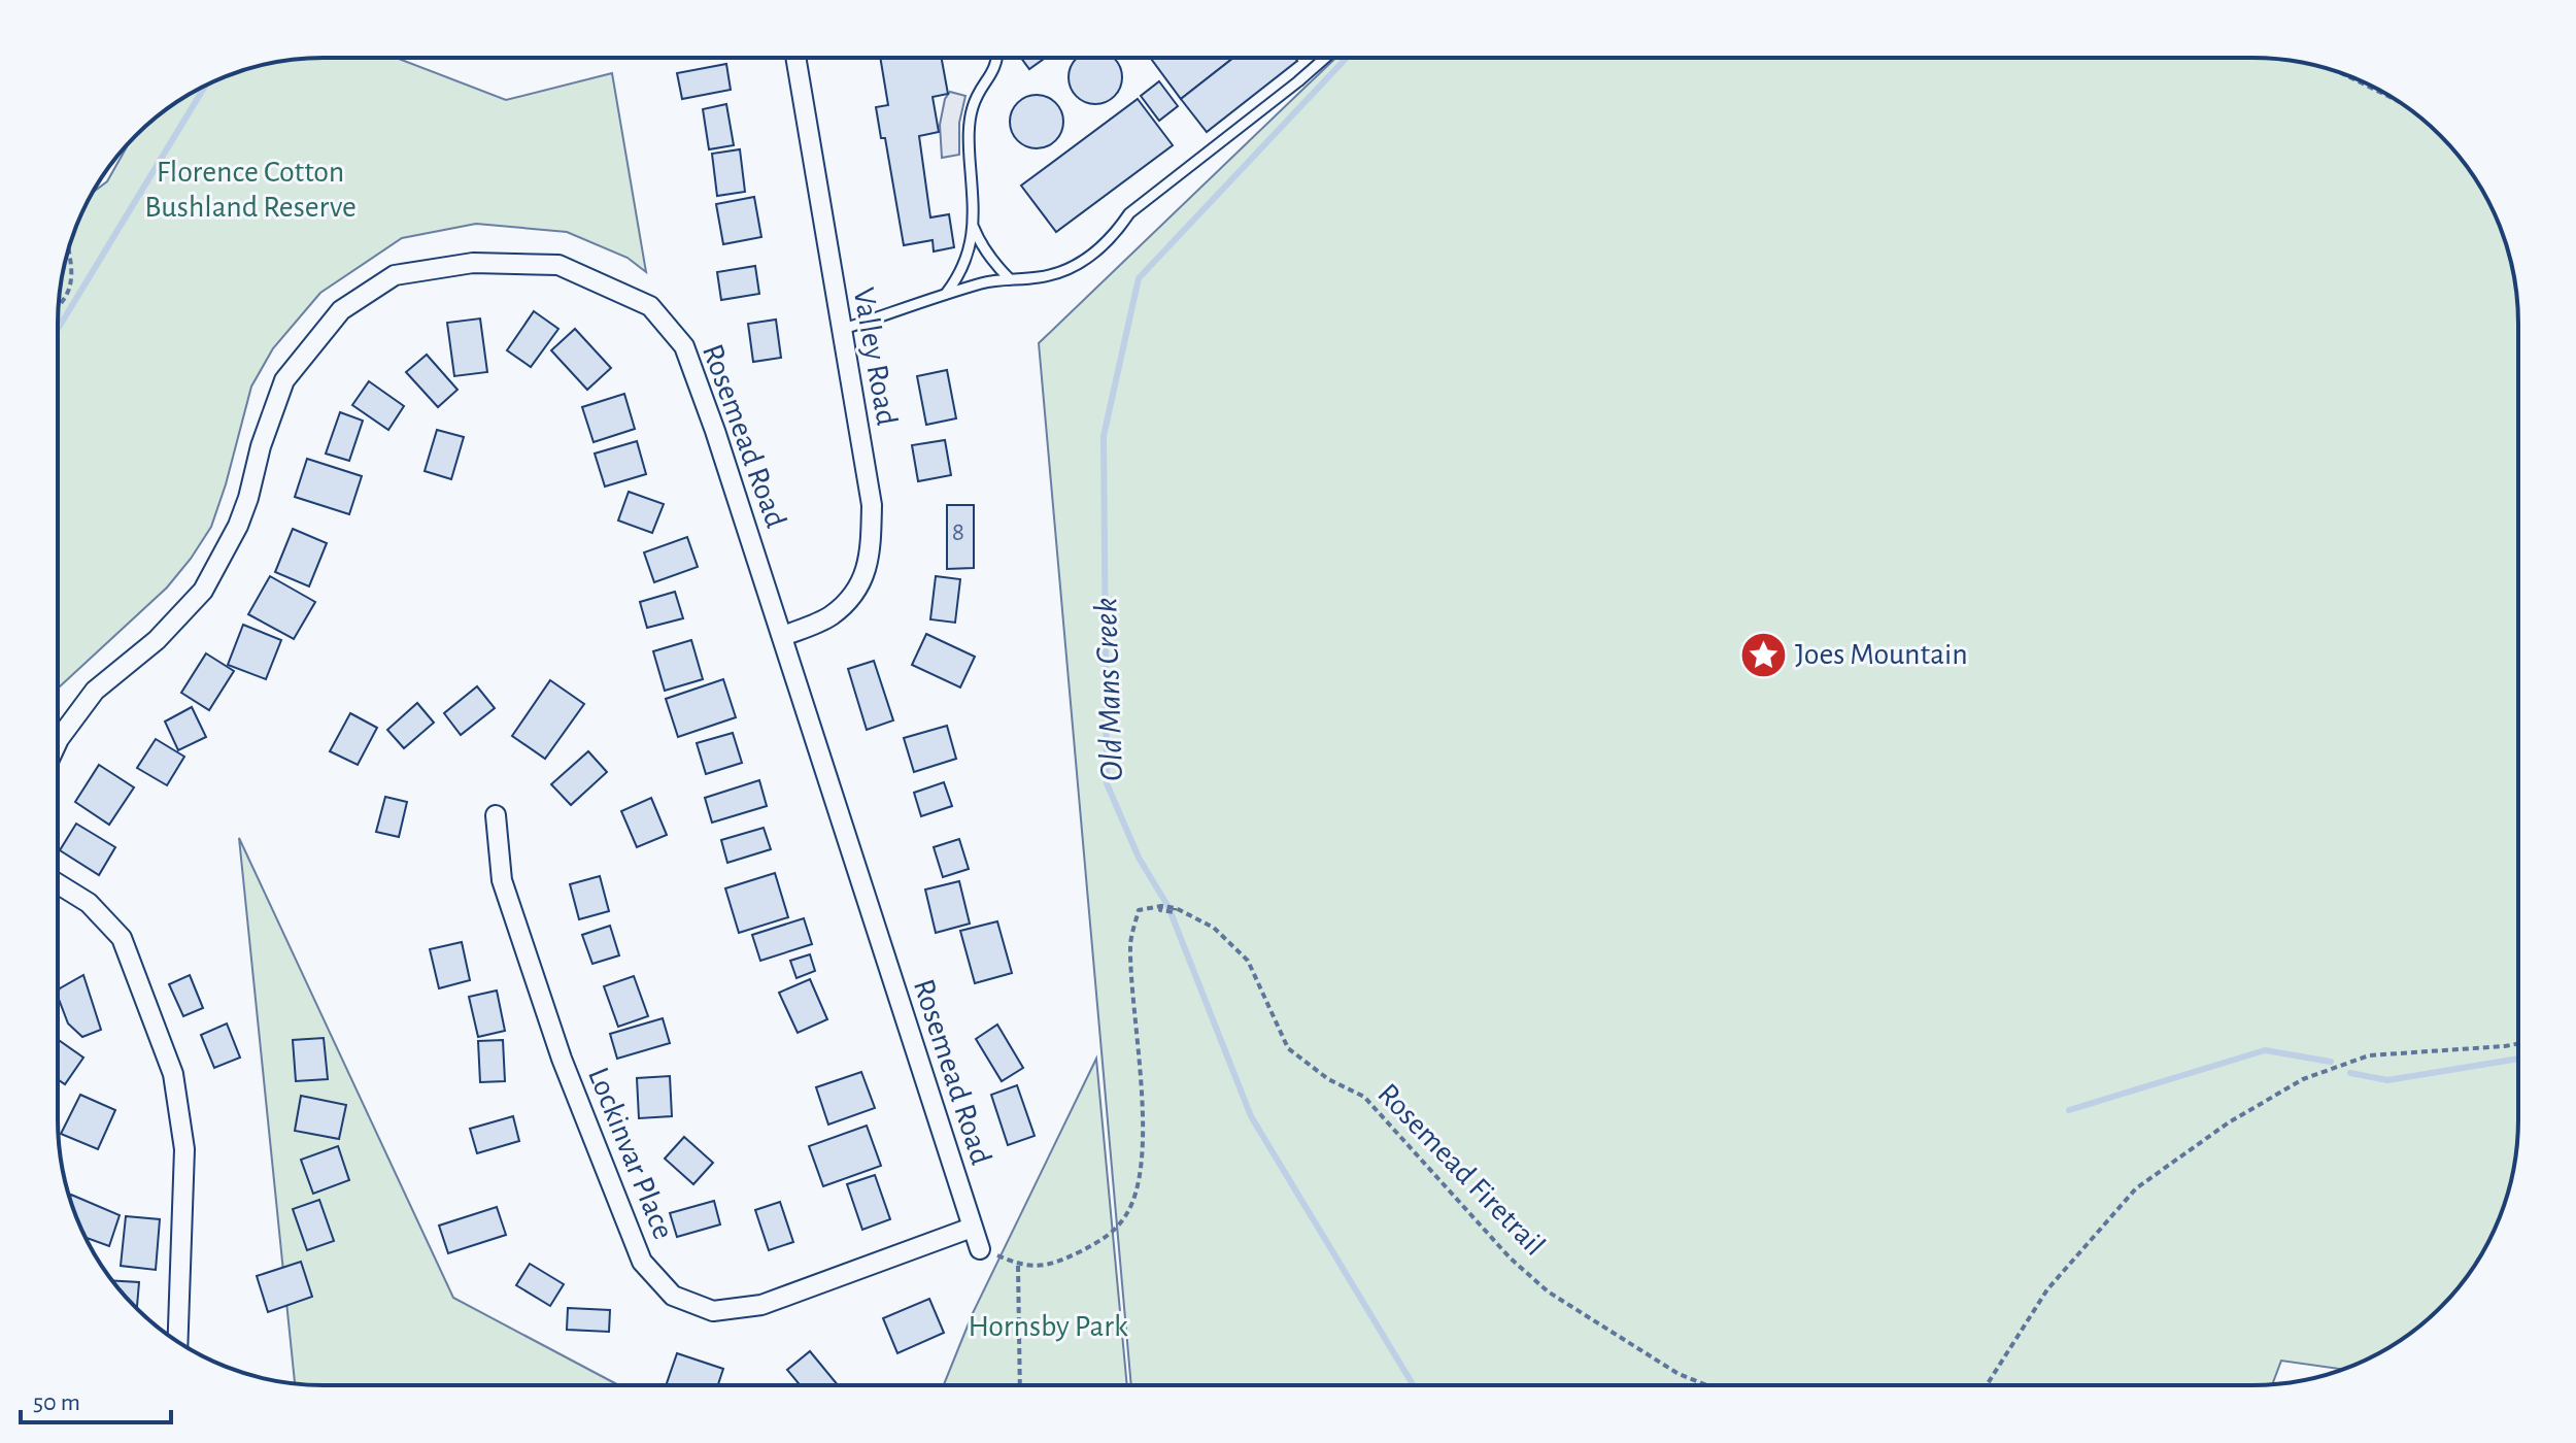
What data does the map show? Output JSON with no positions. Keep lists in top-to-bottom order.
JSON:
{
  "streets": {
    "street": ["Valley Road", "Rosemead Road", "Lockinvar Place"],
    "path": ["Rosemead Firetrail"]
  },
  "crossings": [
    ["Valley Road", "Rosemead Road"],
    ["Rosemead Road", "Lockinvar Place"]
  ],
  "water": ["Old Mans Creek"],
  "parks": ["Florence Cotton Bushland Reserve", "Hornsby Park"],
  "places": {
    "place": ["Joes Mountain"]
  },
  "house_numbers": ["8"],
  "scale_bar": "50 m"
}
